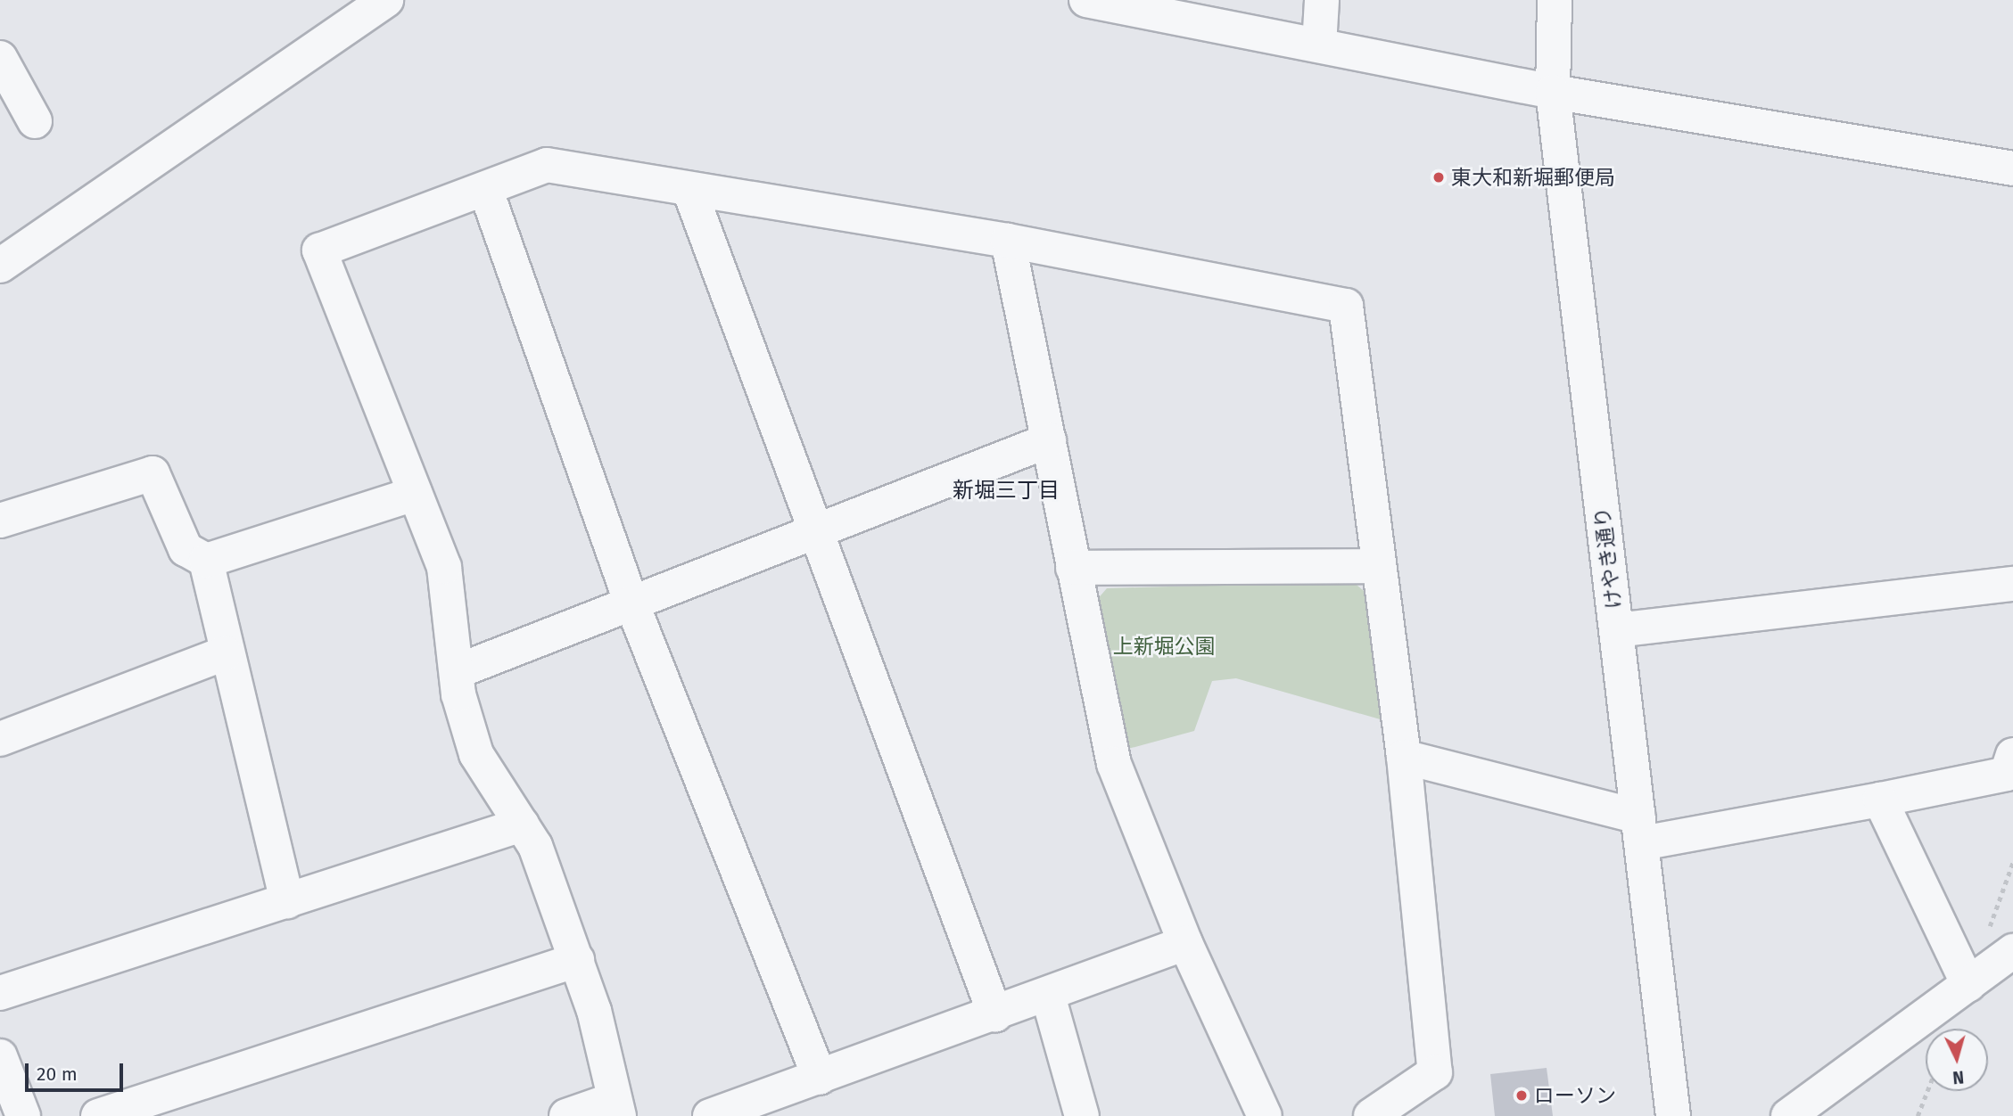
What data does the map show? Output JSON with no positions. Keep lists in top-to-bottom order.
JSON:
{
  "streets": {
    "street": ["けやき通り"]
  },
  "districts": ["新堀三丁目"],
  "parks": ["上新堀公園"],
  "places": ["東大和新堀郵便局", "ローソン"],
  "scale_bar": "20 m",
  "north": "bottom"
}
